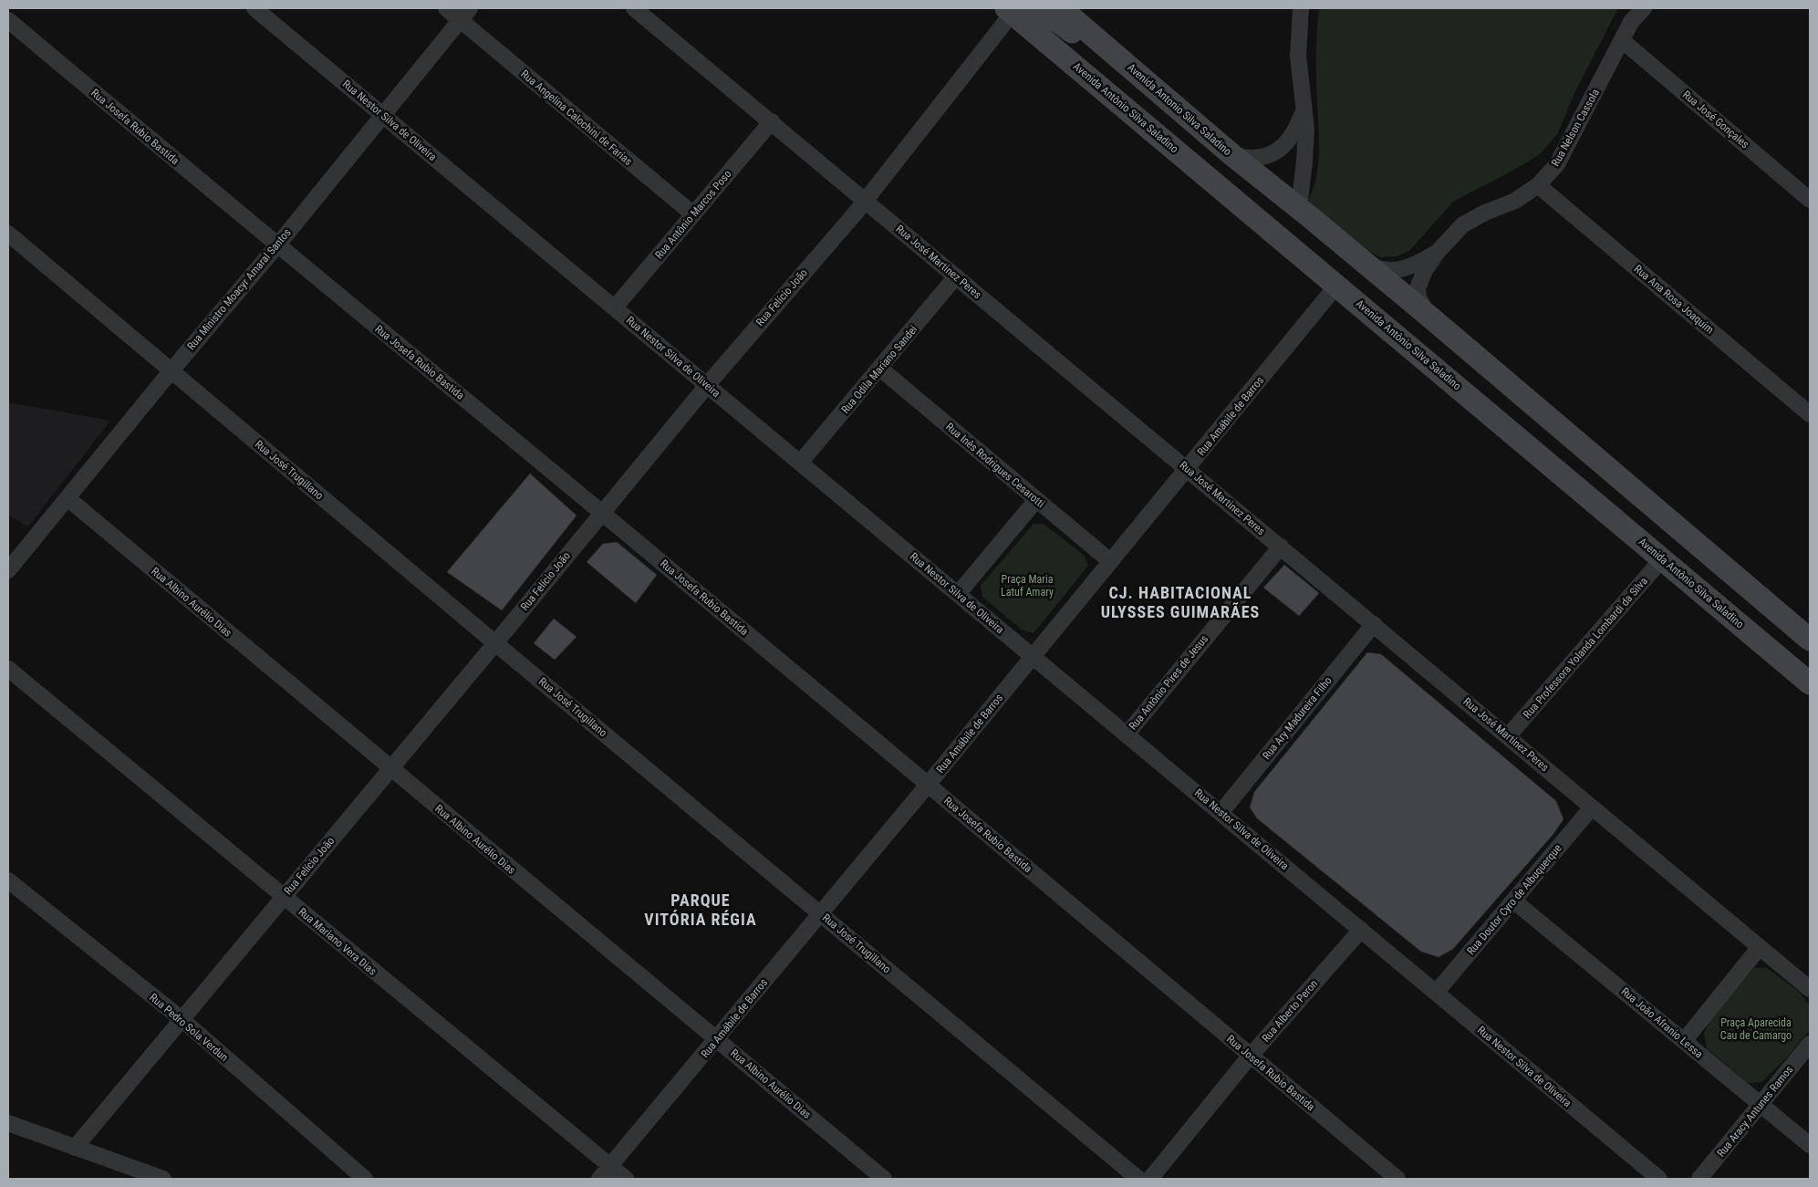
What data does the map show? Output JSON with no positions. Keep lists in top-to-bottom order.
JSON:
{
  "streets": {
    "main road": ["Avenida Antônio Silva Saladino", "Avenida Antonio Silva Saladino"],
    "street": [
      "Rua Angelina Calochini de Farias",
      "Rua José Gonçales",
      "Rua Nestor Silva de Oliveira",
      "Rua Josefa Rubio Bastida",
      "Rua Nelson Cassola",
      "Rua Antônio Marcos Poso",
      "Rua José Martinez Peres",
      "Rua Ministro Moacyr Amaral Santos",
      "Rua Felício João",
      "Rua Ana Rosa Joaquim",
      "Rua Odila Mariano Sandei",
      "Rua Amábile de Barros",
      "Rua Inês Rodrigues Cesarotti",
      "Rua José Trugillano",
      "Rua Albino Aurélio Dias",
      "Rua Professora Yolanda Lombardi da Silva",
      "Rua Antônio Pires de Jesus",
      "Rua Ary Madureira Filho",
      "Rua Doutor Cyro de Albuquerque",
      "Rua Mariano Vera Dias",
      "Rua Alberto Peron",
      "Rua João Afranio Lessa",
      "Rua Pedro Sola Verdun",
      "Rua Aracy Antunes Ramos"
    ]
  },
  "crossings": [
    ["Avenida Antônio Silva Saladino", "Rua Felício João"],
    ["Avenida Antônio Silva Saladino", "Rua Amábile de Barros"],
    ["Avenida Antônio Silva Saladino", "Rua Professora Yolanda Lombardi da Silva"],
    ["Rua Angelina Calochini de Farias", "Rua Antônio Marcos Poso"],
    ["Rua Angelina Calochini de Farias", "Rua Ministro Moacyr Amaral Santos"],
    ["Rua José Gonçales", "Rua Nelson Cassola"],
    ["Rua Nestor Silva de Oliveira", "Rua Antônio Marcos Poso"],
    ["Rua Nestor Silva de Oliveira", "Rua Ministro Moacyr Amaral Santos"],
    ["Rua Nestor Silva de Oliveira", "Rua Felício João"],
    ["Rua Nestor Silva de Oliveira", "Rua Odila Mariano Sandei"],
    ["Rua Nestor Silva de Oliveira", "Rua Amábile de Barros"],
    ["Rua Nestor Silva de Oliveira", "Rua Antônio Pires de Jesus"],
    ["Rua Nestor Silva de Oliveira", "Rua Ary Madureira Filho"],
    ["Rua Nestor Silva de Oliveira", "Rua Doutor Cyro de Albuquerque"],
    ["Rua Nestor Silva de Oliveira", "Rua Alberto Peron"],
    ["Rua Josefa Rubio Bastida", "Rua Ministro Moacyr Amaral Santos"],
    ["Rua Josefa Rubio Bastida", "Rua Felício João"],
    ["Rua Josefa Rubio Bastida", "Rua Amábile de Barros"],
    ["Rua Josefa Rubio Bastida", "Rua Alberto Peron"],
    ["Rua Nelson Cassola", "Rua Ana Rosa Joaquim"],
    ["Rua Antônio Marcos Poso", "Rua José Martinez Peres"],
    ["Rua José Martinez Peres", "Rua Felício João"],
    ["Rua José Martinez Peres", "Rua Odila Mariano Sandei"],
    ["Rua José Martinez Peres", "Rua Amábile de Barros"],
    ["Rua José Martinez Peres", "Rua Professora Yolanda Lombardi da Silva"],
    ["Rua José Martinez Peres", "Rua Antônio Pires de Jesus"],
    ["Rua José Martinez Peres", "Rua Ary Madureira Filho"],
    ["Rua José Martinez Peres", "Rua Doutor Cyro de Albuquerque"],
    ["Rua Ministro Moacyr Amaral Santos", "Rua José Trugillano"],
    ["Rua Ministro Moacyr Amaral Santos", "Rua Albino Aurélio Dias"],
    ["Rua Felício João", "Rua José Trugillano"],
    ["Rua Felício João", "Rua Albino Aurélio Dias"],
    ["Rua Felício João", "Rua Mariano Vera Dias"],
    ["Rua Felício João", "Rua Pedro Sola Verdun"],
    ["Rua Odila Mariano Sandei", "Rua Inês Rodrigues Cesarotti"],
    ["Rua Amábile de Barros", "Rua Inês Rodrigues Cesarotti"],
    ["Rua Amábile de Barros", "Rua José Trugillano"],
    ["Rua Amábile de Barros", "Rua Albino Aurélio Dias"],
    ["Rua Amábile de Barros", "Rua Mariano Vera Dias"],
    ["Rua Doutor Cyro de Albuquerque", "Rua João Afranio Lessa"],
    ["Rua João Afranio Lessa", "Rua Aracy Antunes Ramos"]
  ],
  "districts": ["CJ. HABITACIONAL ULYSSES GUIMARÃES", "PARQUE VITÓRIA RÉGIA"],
  "parks": ["Praça Maria Latuf Amary", "Praça Aparecida Cau de Camargo"]
}
